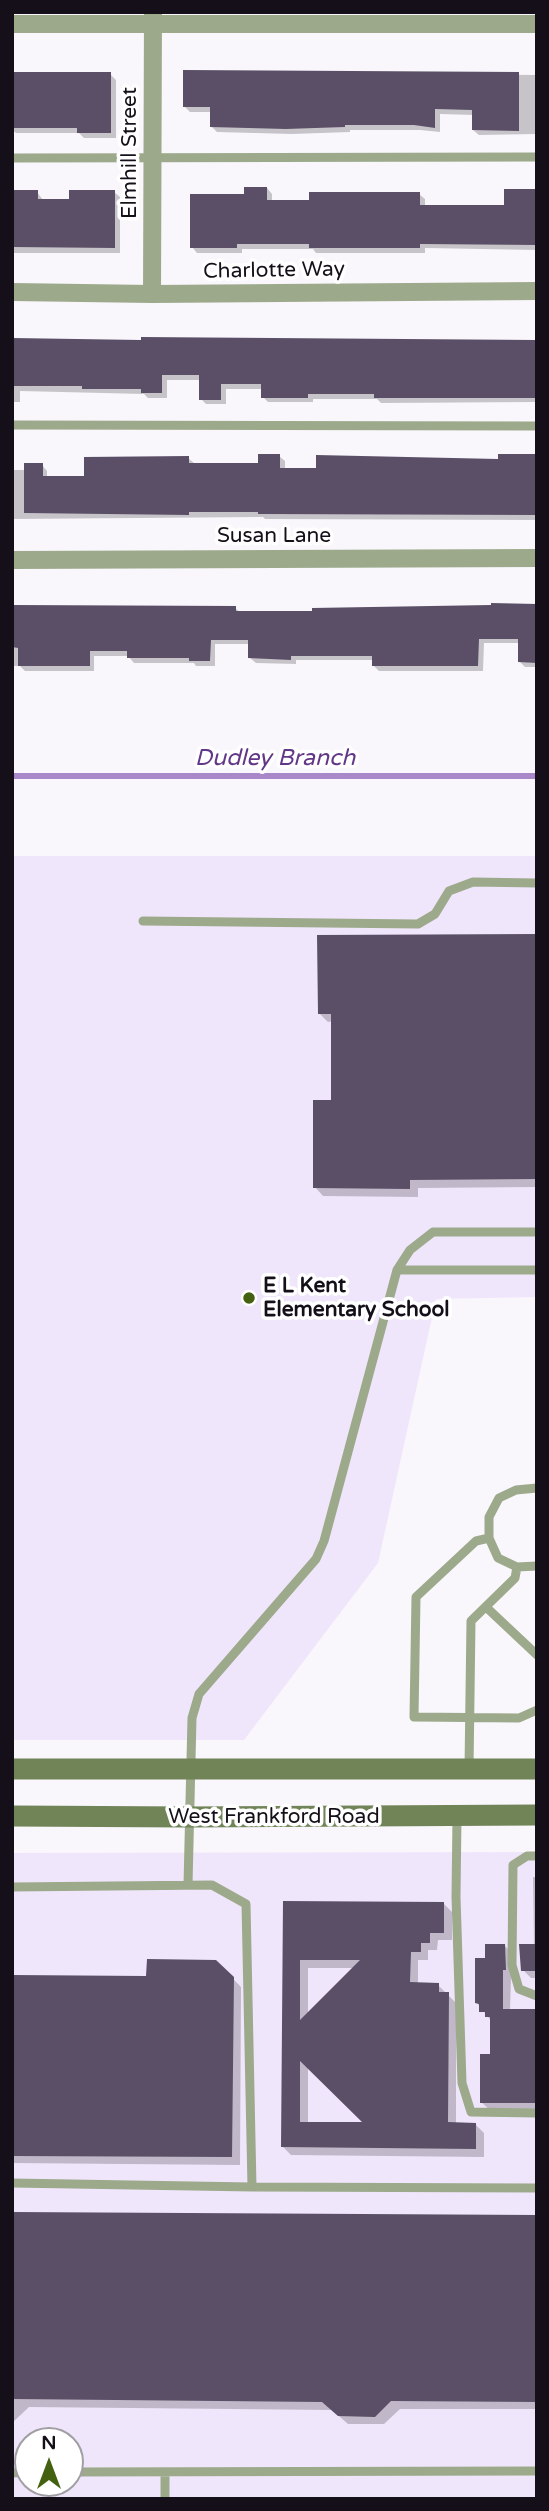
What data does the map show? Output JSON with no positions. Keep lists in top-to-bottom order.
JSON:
{
  "streets": {
    "main road": ["West Frankford Road"],
    "street": ["Elmhill Street", "Charlotte Way", "Susan Lane"]
  },
  "crossings": [
    ["Elmhill Street", "Charlotte Way"]
  ],
  "water": ["Dudley Branch"],
  "places": ["E L Kent Elementary School"],
  "north": "top"
}
